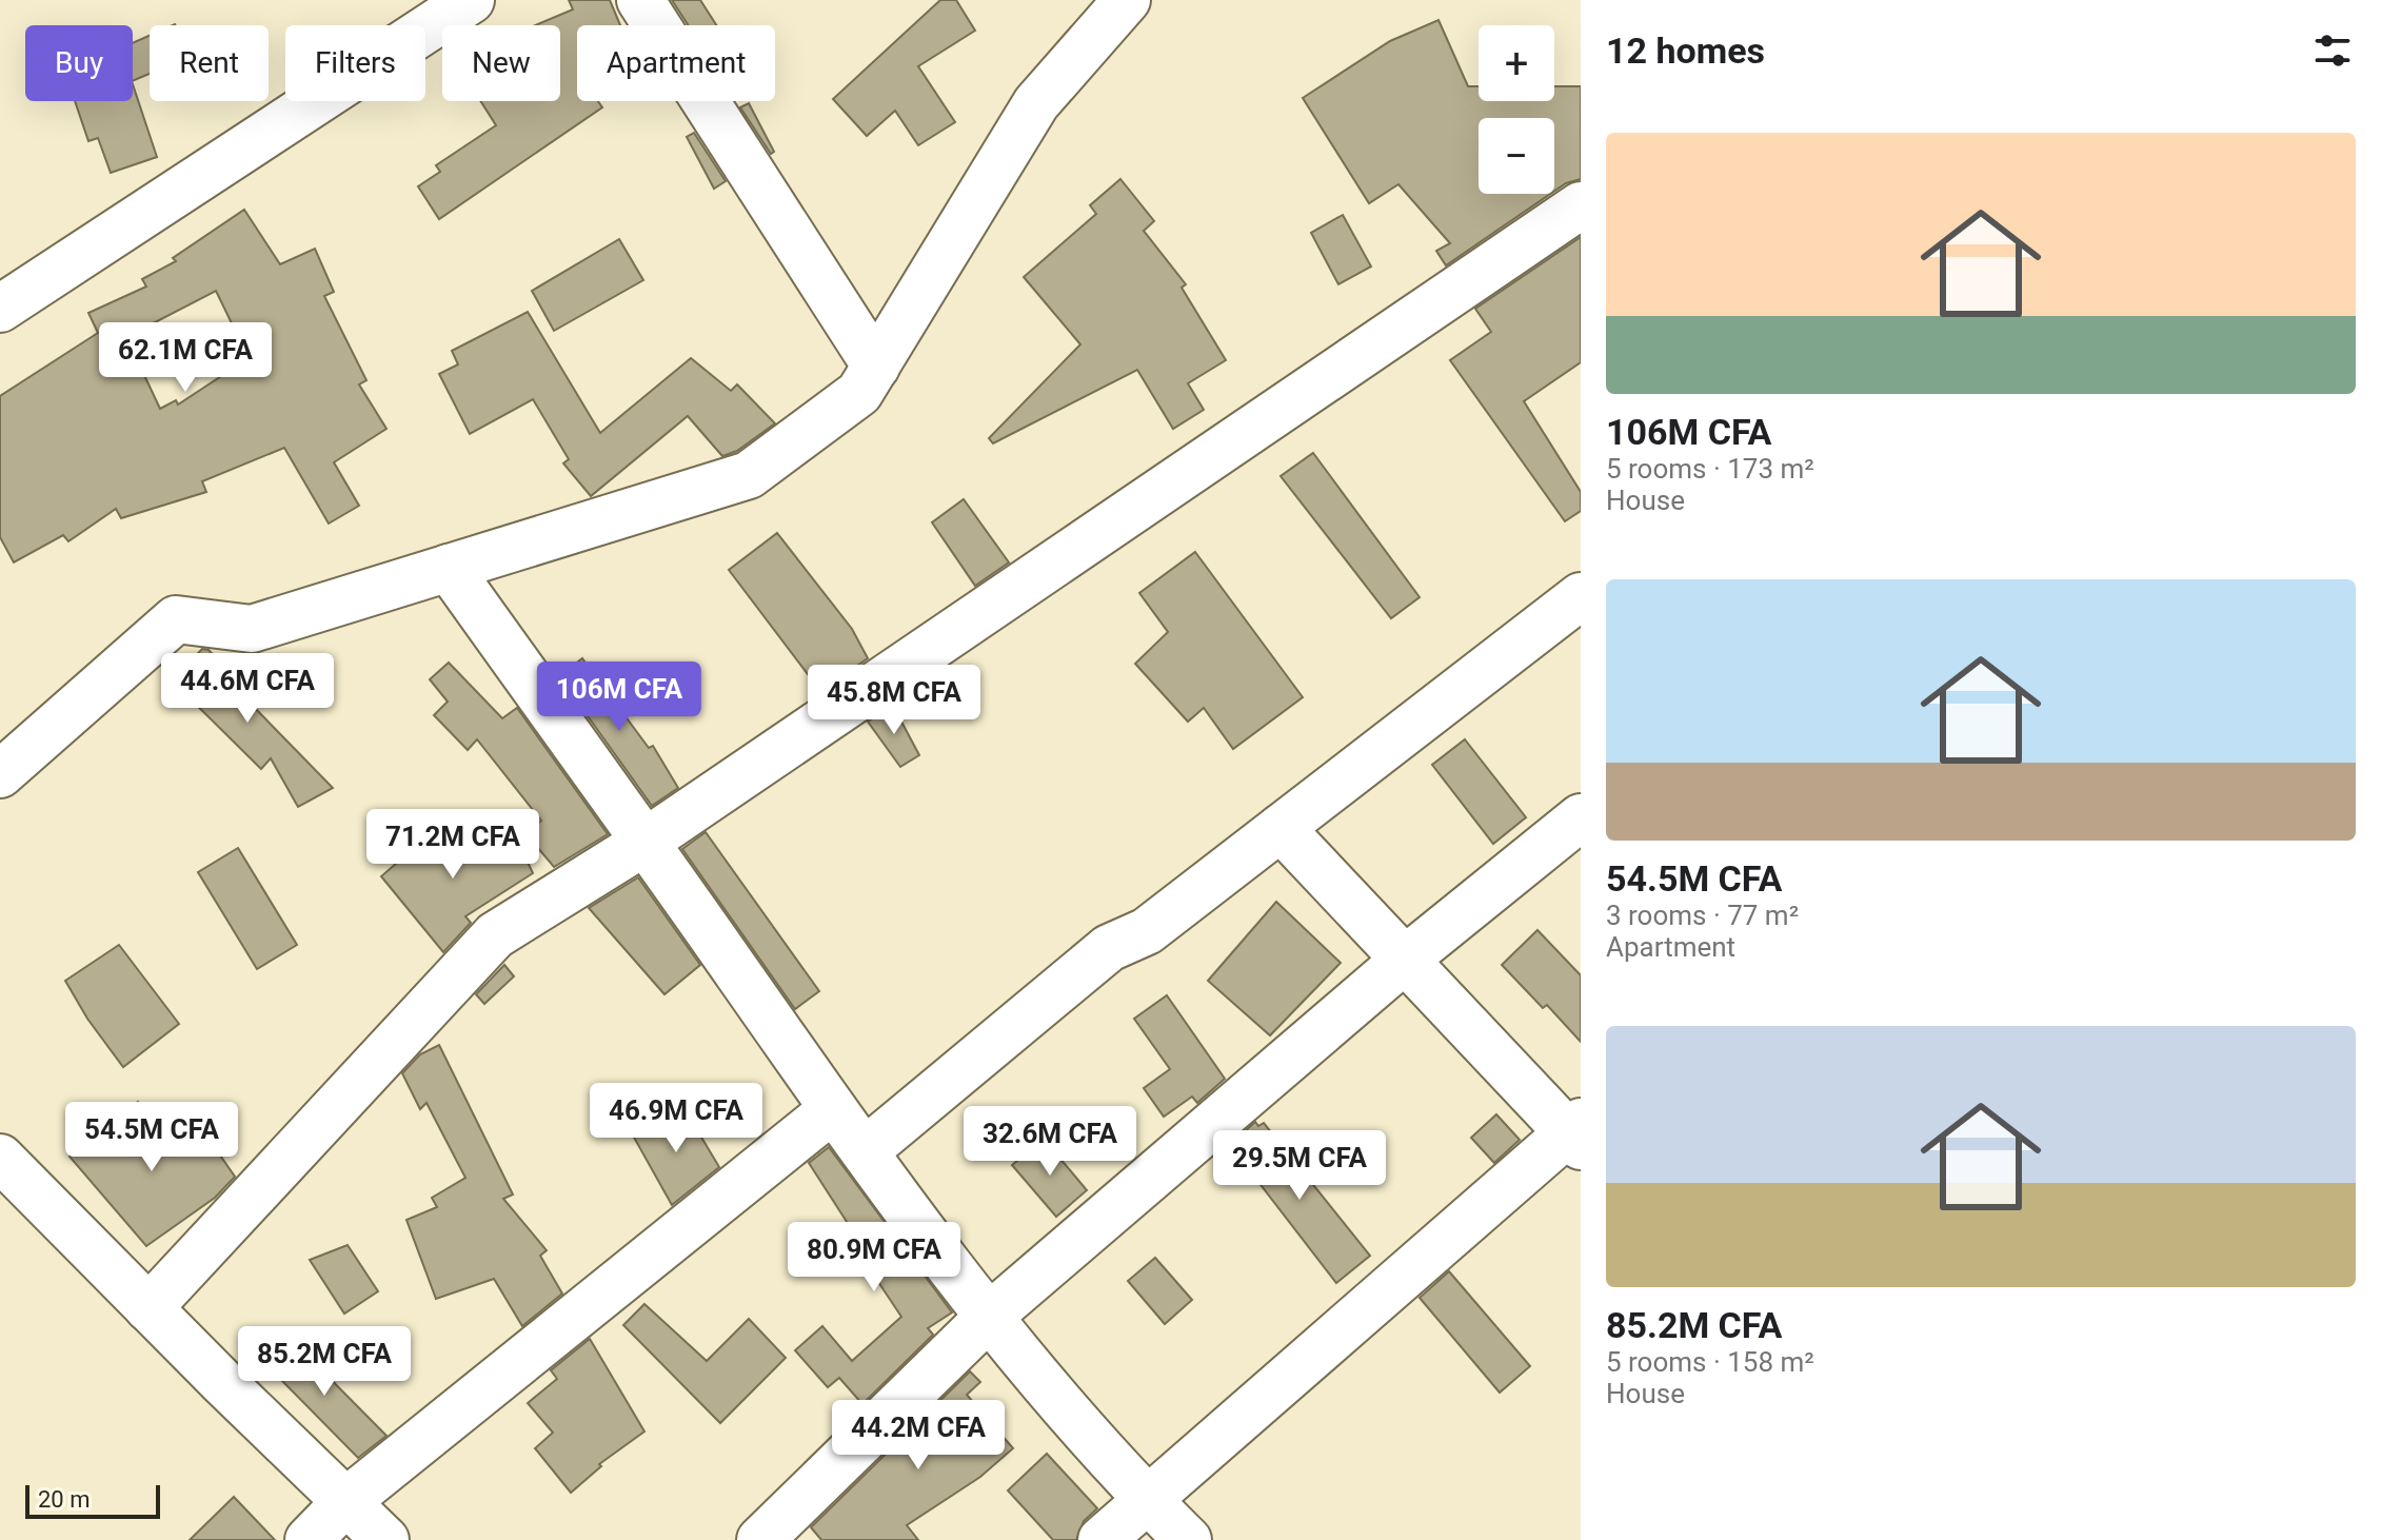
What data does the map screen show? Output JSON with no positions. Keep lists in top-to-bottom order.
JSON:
{
  "scale_bar": "20 m",
  "page": {
    "heading": "12 homes",
    "map_buttons": ["+", "−"],
    "chip": [
      "Buy",
      "Rent",
      "Filters",
      "New",
      "Apartment"
    ],
    "list": [
      {
        "name": "106M CFA",
        "note": "5 rooms · 173 m² · House"
      },
      {
        "name": "54.5M CFA",
        "note": "3 rooms · 77 m² · Apartment"
      },
      {
        "name": "85.2M CFA",
        "note": "5 rooms · 158 m² · House"
      }
    ],
    "price": [
      "62.1M CFA",
      "44.6M CFA",
      "106M CFA",
      "45.8M CFA",
      "71.2M CFA",
      "46.9M CFA",
      "54.5M CFA",
      "32.6M CFA",
      "29.5M CFA",
      "80.9M CFA",
      "85.2M CFA",
      "44.2M CFA"
    ],
    "scale": "20 m"
  }
}
